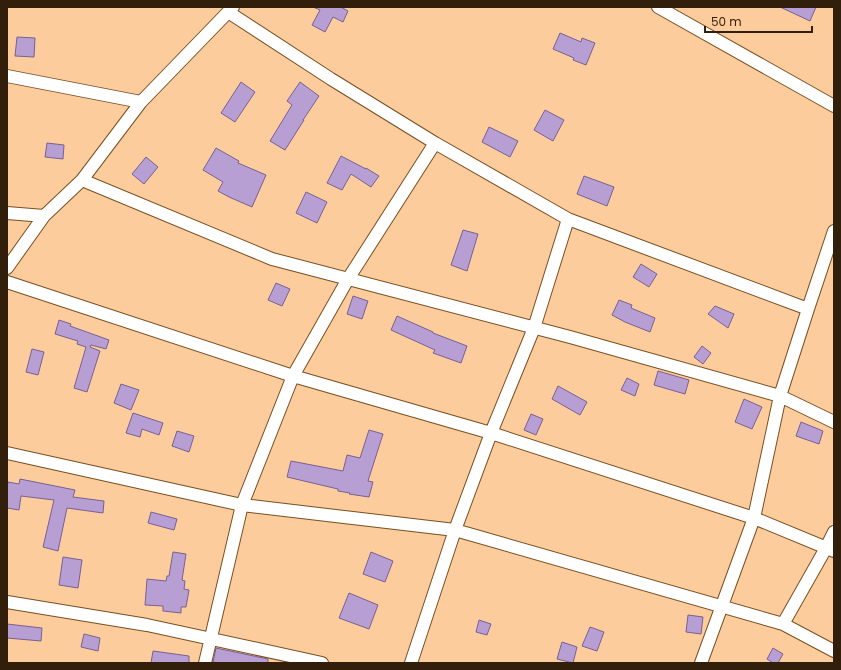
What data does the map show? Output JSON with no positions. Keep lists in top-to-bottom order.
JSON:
{
  "scale_bar": "50 m"
}
